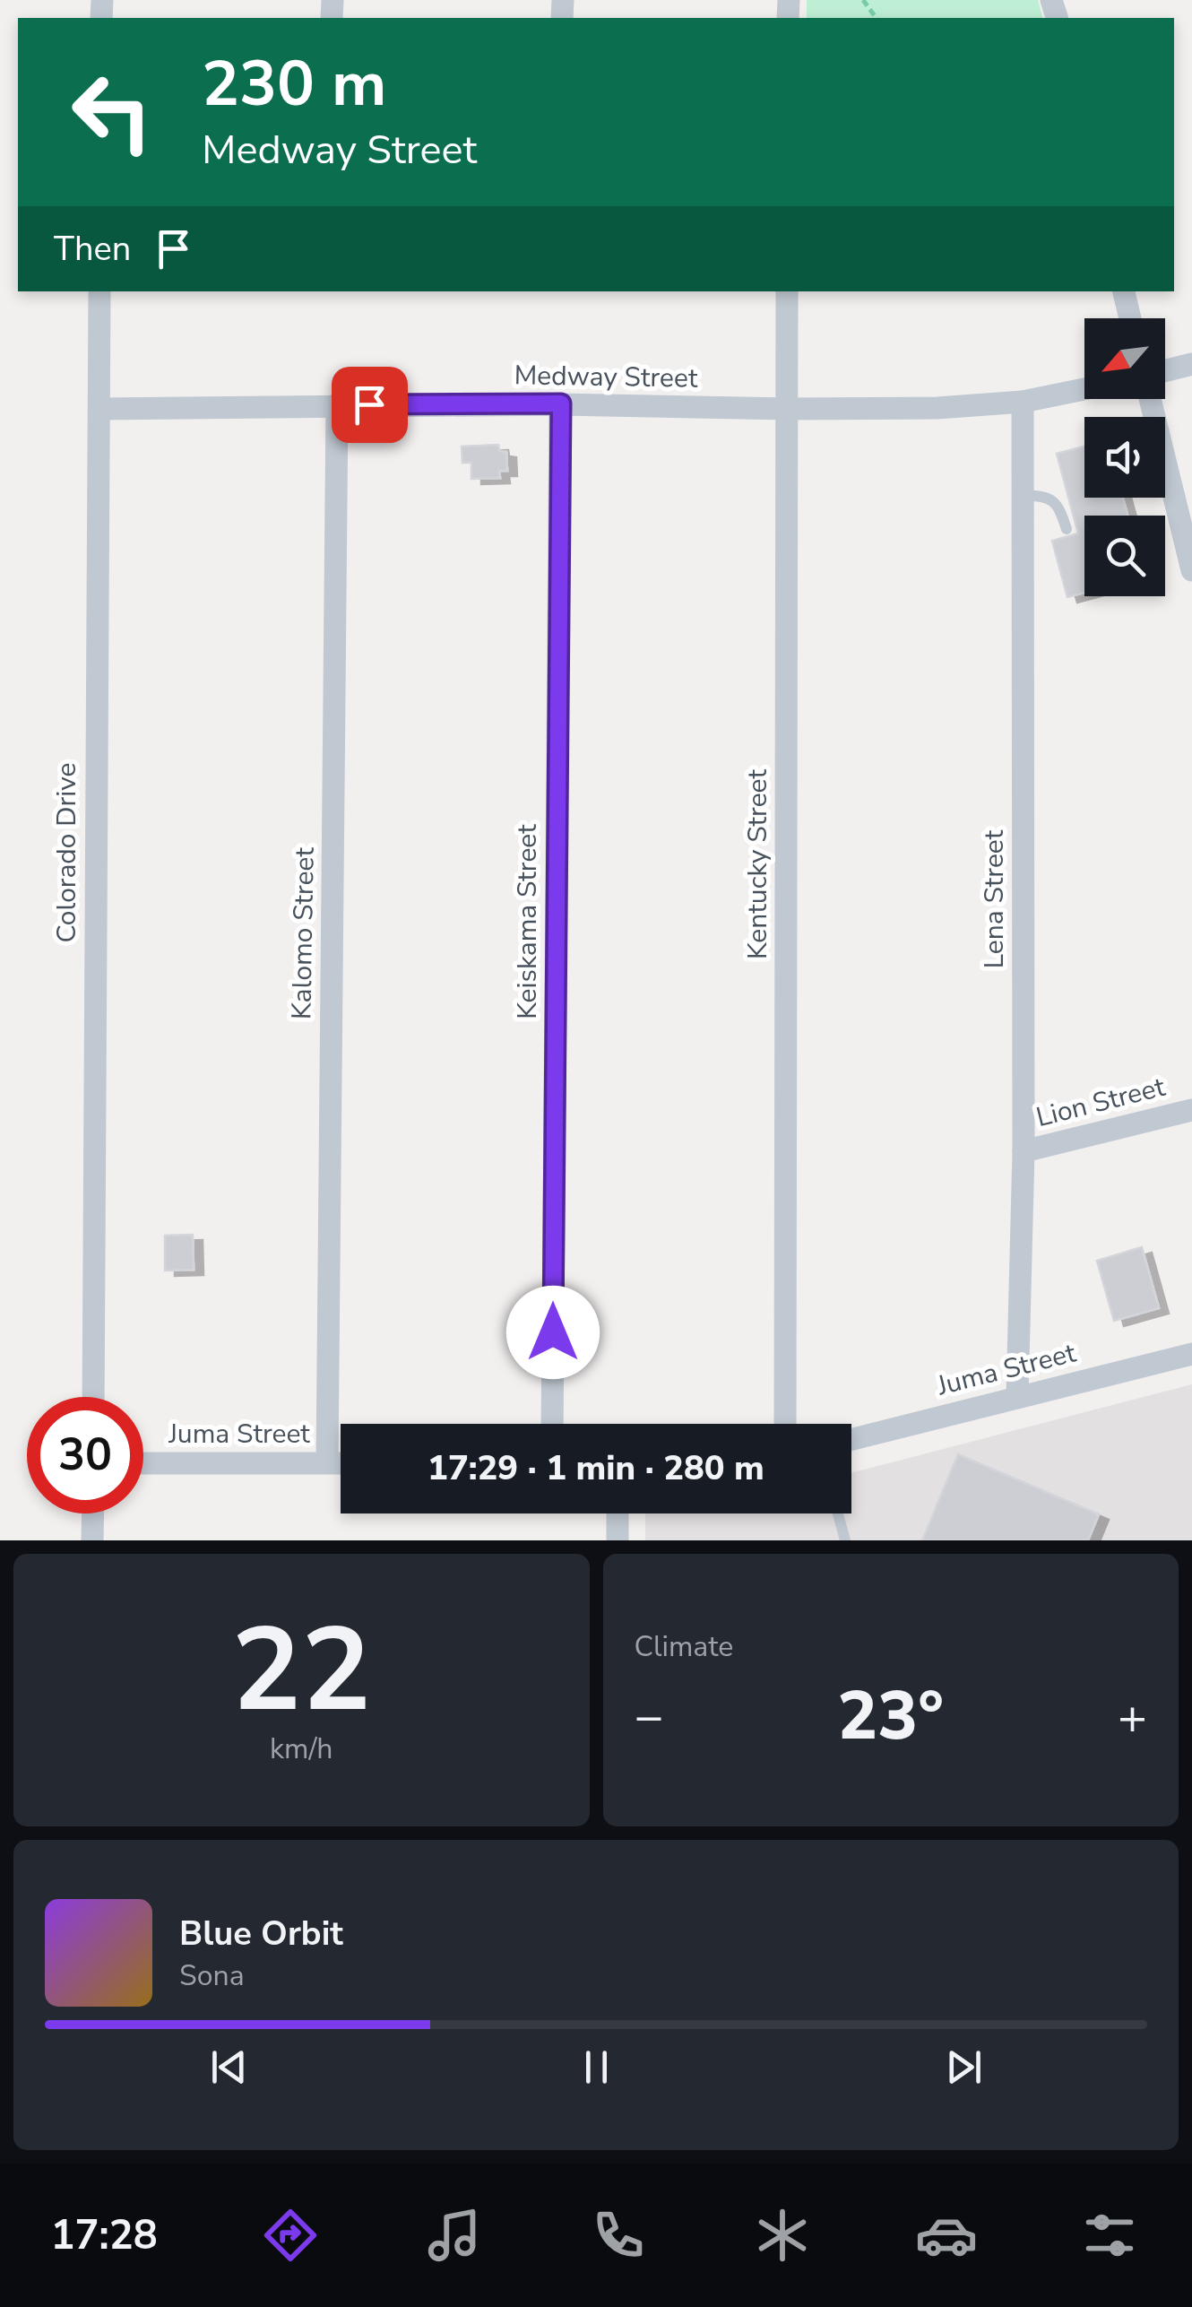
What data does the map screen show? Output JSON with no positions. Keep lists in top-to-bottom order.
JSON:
{
  "streets": {
    "street": [
      "Medway Street",
      "Colorado Drive",
      "Kentucky Street",
      "Lena Street",
      "Keiskama Street",
      "Kalomo Street",
      "Lion Street",
      "Juma Street"
    ]
  },
  "crossings": [
    ["Medway Street", "Colorado Drive"],
    ["Medway Street", "Kentucky Street"],
    ["Medway Street", "Lena Street"],
    ["Medway Street", "Keiskama Street"],
    ["Medway Street", "Kalomo Street"],
    ["Lena Street", "Lion Street"],
    ["Lena Street", "Juma Street"],
    ["Kalomo Street", "Juma Street"]
  ],
  "north": "bottom left",
  "page": {
    "turn": ["230 m", "Medway Street"],
    "then": "Then",
    "limit": "30",
    "trip": "17:29 · 1 min · 280 m",
    "tile": [
      ["22", "km/h"],
      "Climate"
    ],
    "heat": ["−", "23°", "+"],
    "song": ["Blue Orbit", "Sona"],
    "tabs": "17:28"
  }
}
